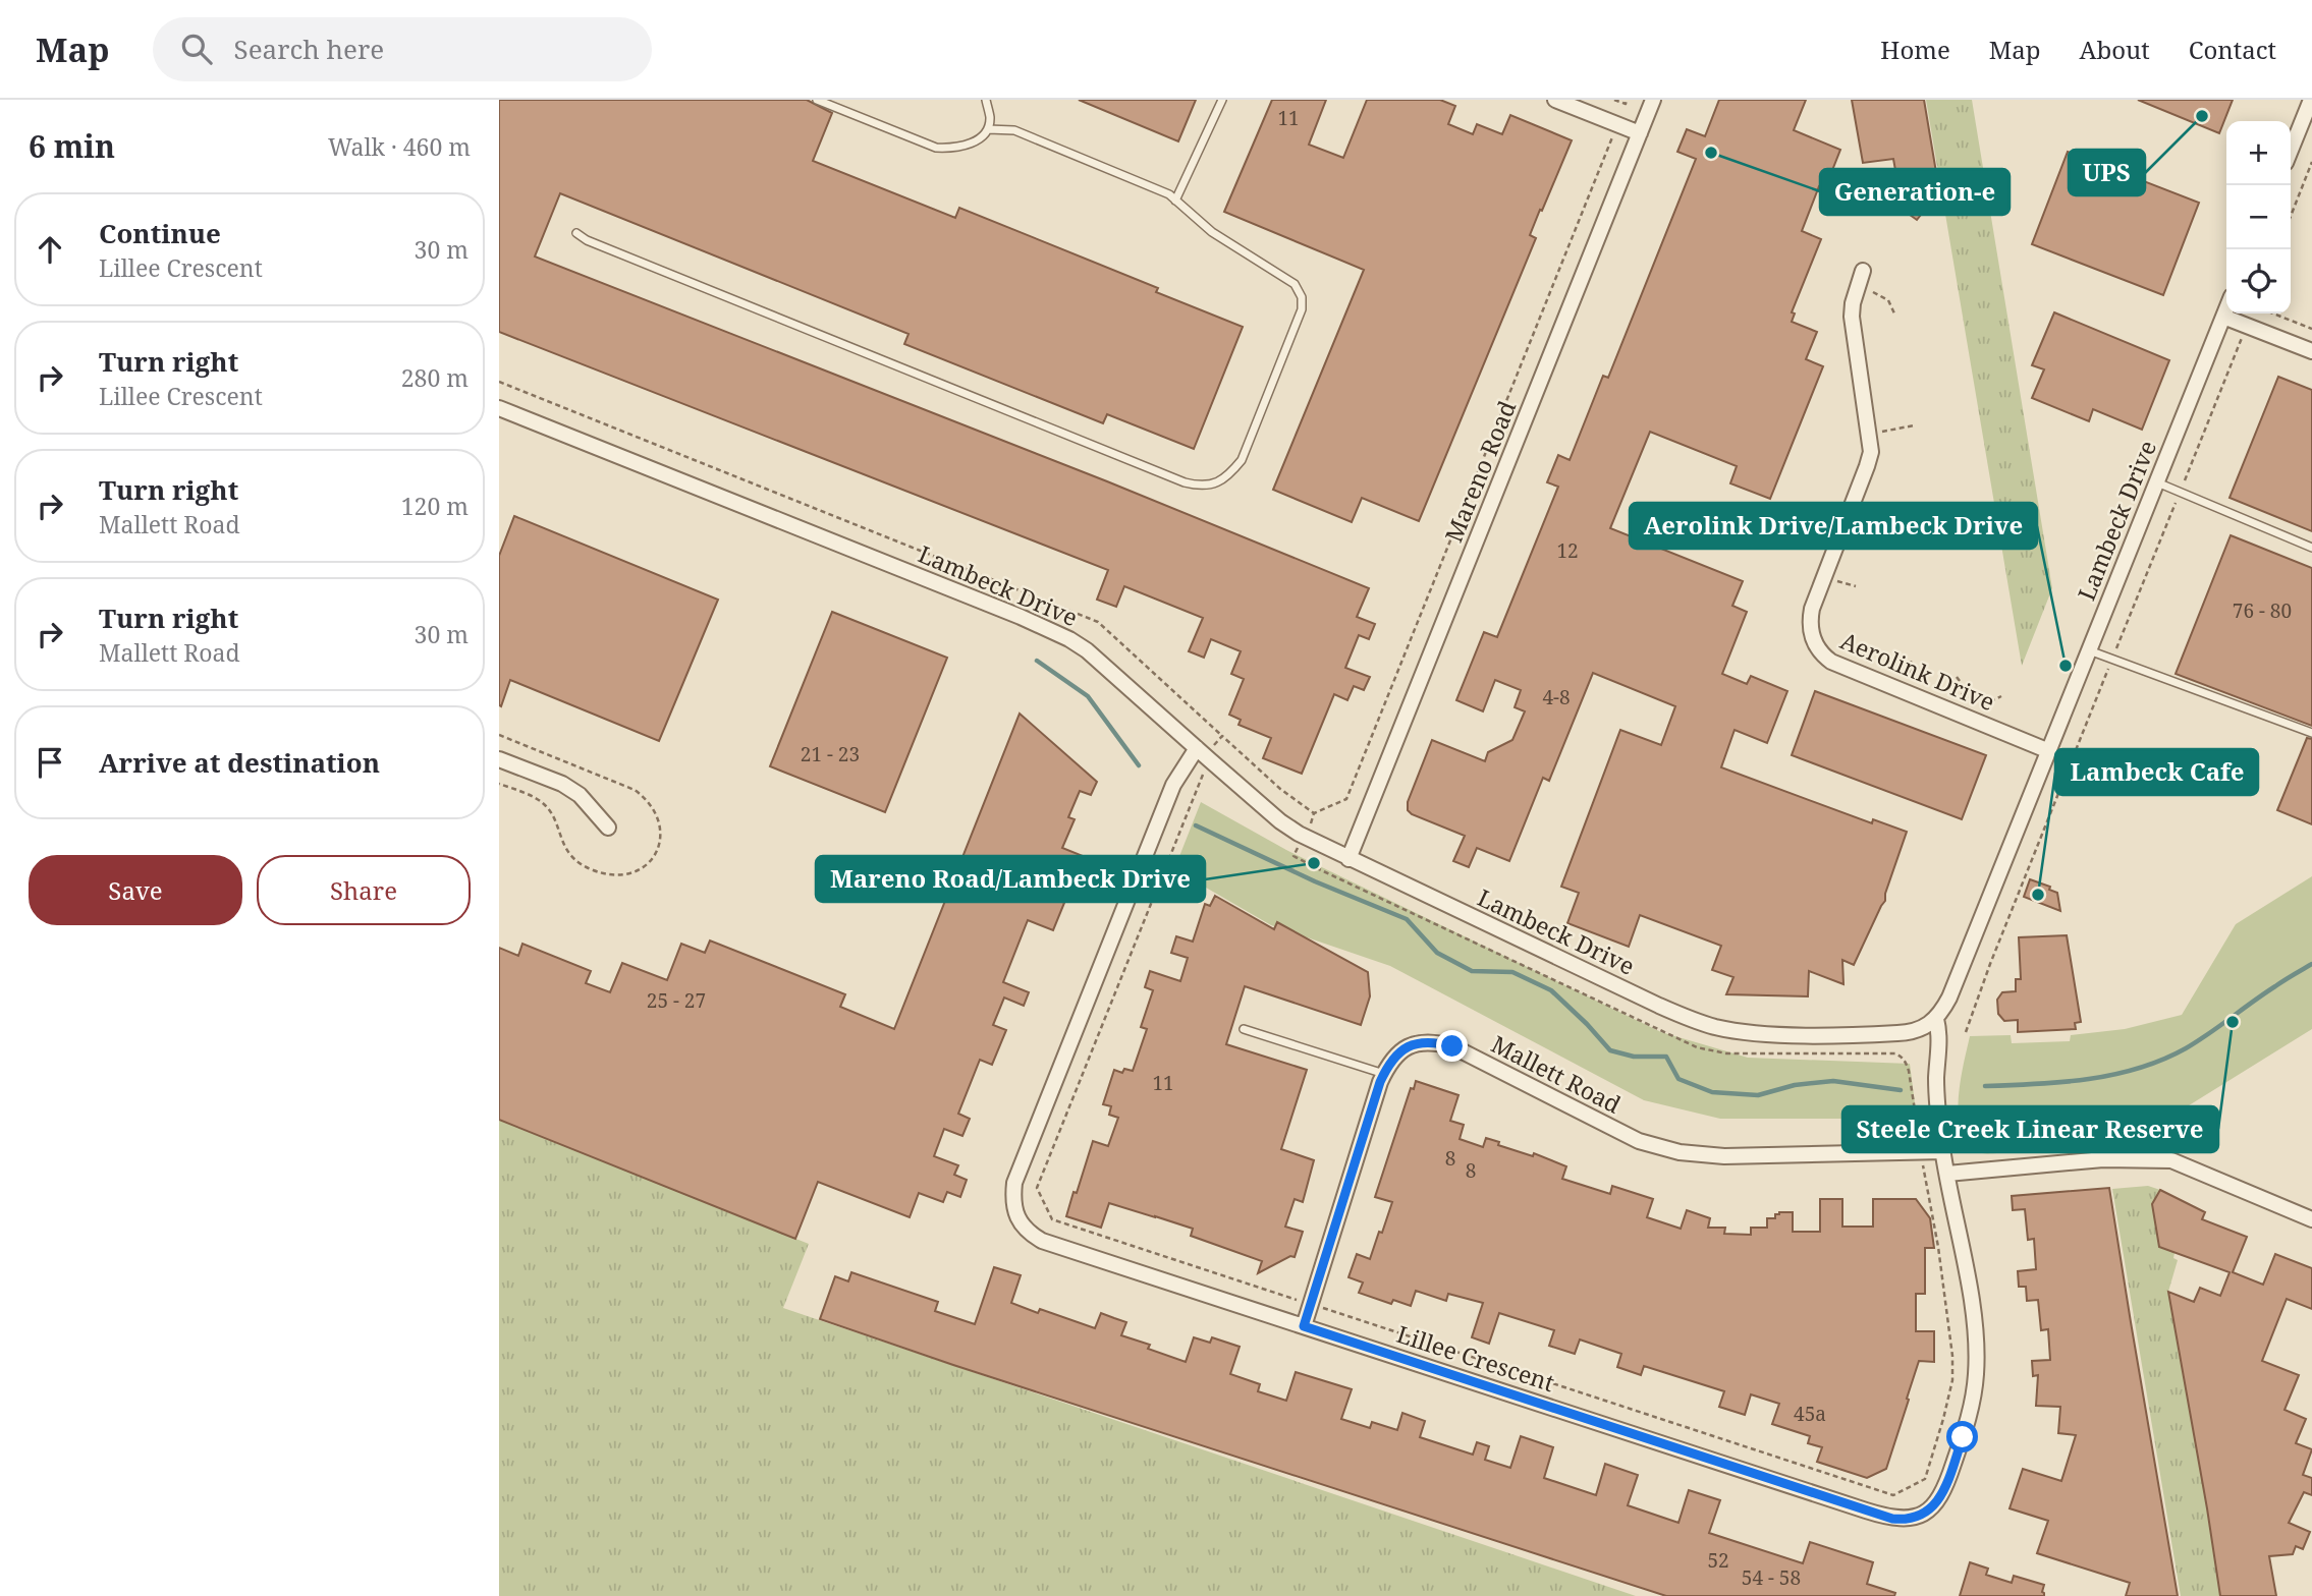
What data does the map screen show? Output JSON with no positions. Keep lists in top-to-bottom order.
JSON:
{
  "streets": {
    "street": [
      "Mareno Road",
      "Lambeck Drive",
      "Aerolink Drive",
      "Mallett Road",
      "Lillee Crescent"
    ]
  },
  "crossings": [
    ["Mareno Road", "Lambeck Drive"],
    ["Lambeck Drive", "Aerolink Drive"],
    ["Lambeck Drive", "Lillee Crescent"],
    ["Mallett Road", "Lillee Crescent"]
  ],
  "places": [
    "UPS",
    "Generation-e",
    "Aerolink Drive/Lambeck Drive",
    "Mareno Road/Lambeck Drive",
    "Lambeck Cafe",
    "Steele Creek Linear Reserve"
  ],
  "house_numbers": [
    "11",
    "12",
    "76 - 80",
    "4-8",
    "21 - 23",
    "25 - 27",
    "11",
    "8",
    "8",
    "45a",
    "52",
    "54 - 58"
  ],
  "page": {
    "header": "Map",
    "search": "Search here",
    "nav": [
      "Home",
      "Map",
      "About",
      "Contact"
    ],
    "heading": ["6 min", "Walk · 460 m"],
    "map_buttons": ["+", "−"],
    "list": [
      ["Continue", "Lillee Crescent", "30 m"],
      ["Turn right", "Lillee Crescent", "280 m"],
      ["Turn right", "Mallett Road", "120 m"],
      ["Turn right", "Mallett Road", "30 m"],
      "Arrive at destination"
    ],
    "buttons": ["Save", "Share"]
  }
}
